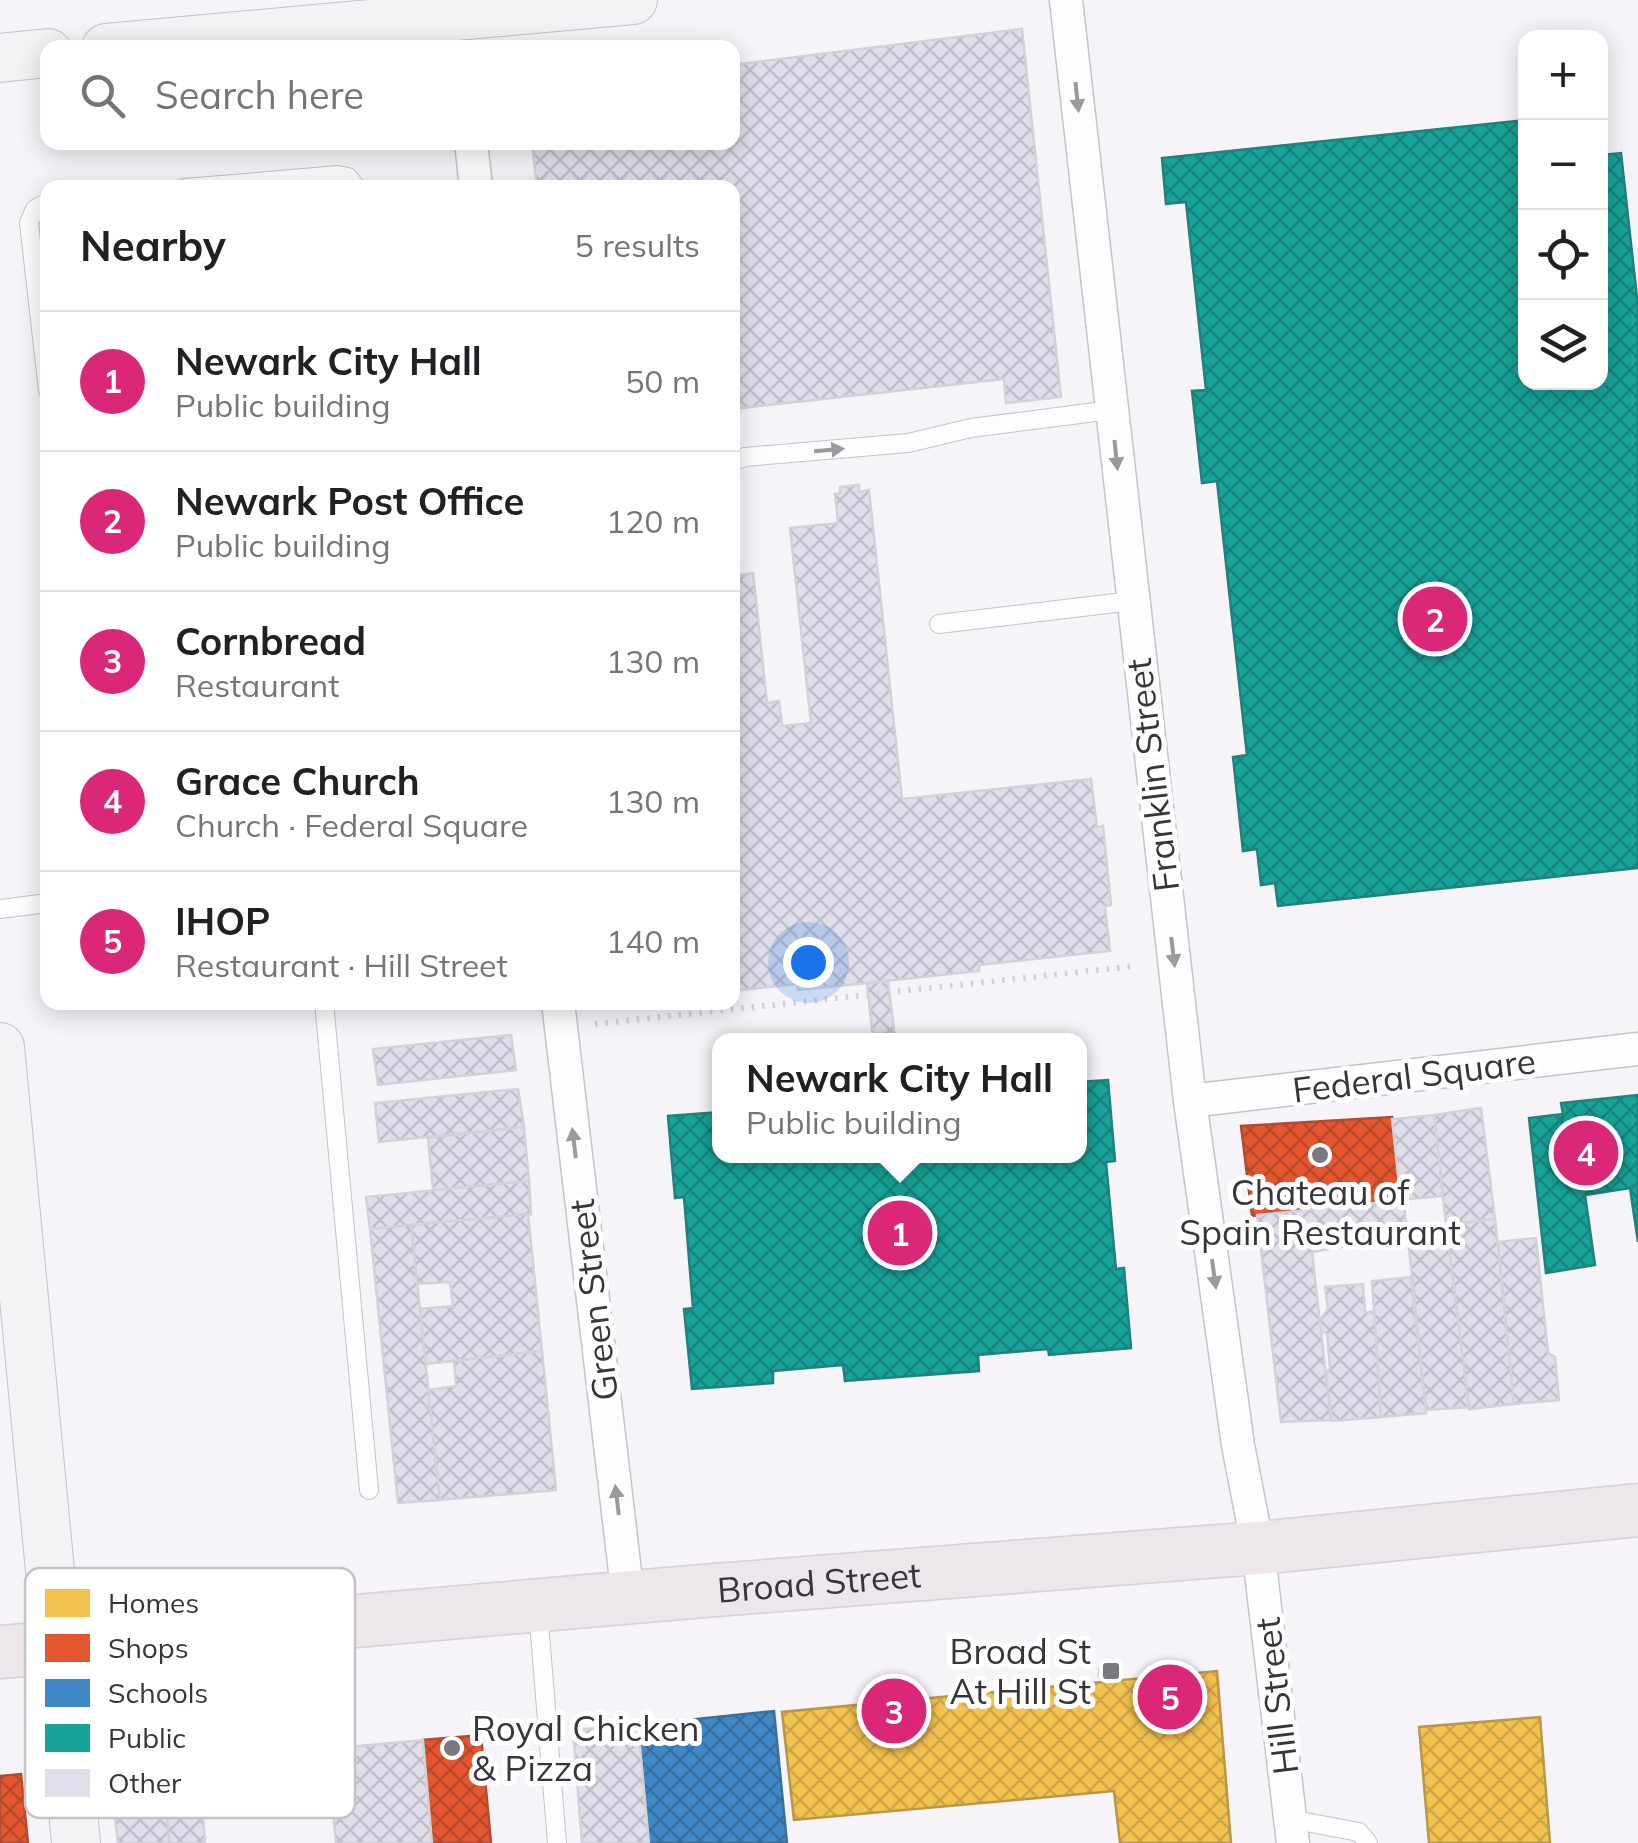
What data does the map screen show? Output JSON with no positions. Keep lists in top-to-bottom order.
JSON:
{
  "streets": {
    "main road": ["Broad Street"],
    "street": [
      "Franklin Street",
      "Federal Square",
      "Green Street",
      "Hill Street"
    ]
  },
  "crossings": [
    ["Franklin Street", "Federal Square"],
    ["Franklin Street", "Broad Street"],
    ["Franklin Street", "Hill Street"],
    ["Green Street", "Broad Street"],
    ["Broad Street", "Hill Street"]
  ],
  "one_way": ["Franklin Street", "Green Street"],
  "places": {
    "other": ["Chateau of Spain Restaurant", "Royal Chicken & Pizza"],
    "transit": ["Broad St At Hill St"]
  },
  "legend": [
    "Homes",
    "Shops",
    "Schools",
    "Public",
    "Other"
  ],
  "page": {
    "map_buttons": ["+", "−"],
    "search": "Search here",
    "heading": ["Nearby", "5 results"],
    "list": [
      {
        "mark": "1",
        "name": "Newark City Hall",
        "note": "Public building",
        "value": "50 m"
      },
      {
        "mark": "2",
        "name": "Newark Post Office",
        "note": "Public building",
        "value": "120 m"
      },
      {
        "mark": "3",
        "name": "Cornbread",
        "note": "Restaurant",
        "value": "130 m"
      },
      {
        "mark": "4",
        "name": "Grace Church",
        "note": "Church · Federal Square",
        "value": "130 m"
      },
      {
        "mark": "5",
        "name": "IHOP",
        "note": "Restaurant · Hill Street",
        "value": "140 m"
      }
    ],
    "pins": [
      "2",
      "4",
      "1",
      "5",
      "3"
    ],
    "popup": ["Newark City Hall", "Public building"]
  }
}
